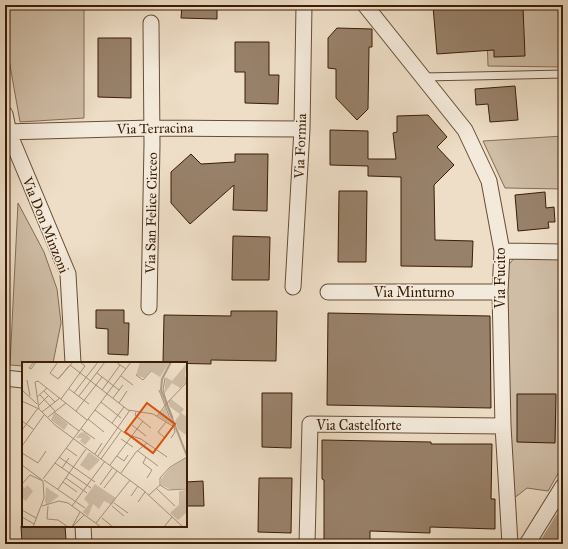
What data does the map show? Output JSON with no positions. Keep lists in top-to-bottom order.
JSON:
{
  "streets": {
    "street": [
      "Via Terracina",
      "Via Formia",
      "Via San Felice Circeo",
      "Via Don Minzoni",
      "Via Fucito",
      "Via Minturno",
      "Via Castelforte"
    ]
  },
  "crossings": [
    ["Via Terracina", "Via Formia"],
    ["Via Terracina", "Via San Felice Circeo"],
    ["Via Terracina", "Via Don Minzoni"],
    ["Via Fucito", "Via Minturno"],
    ["Via Fucito", "Via Castelforte"]
  ]
}
